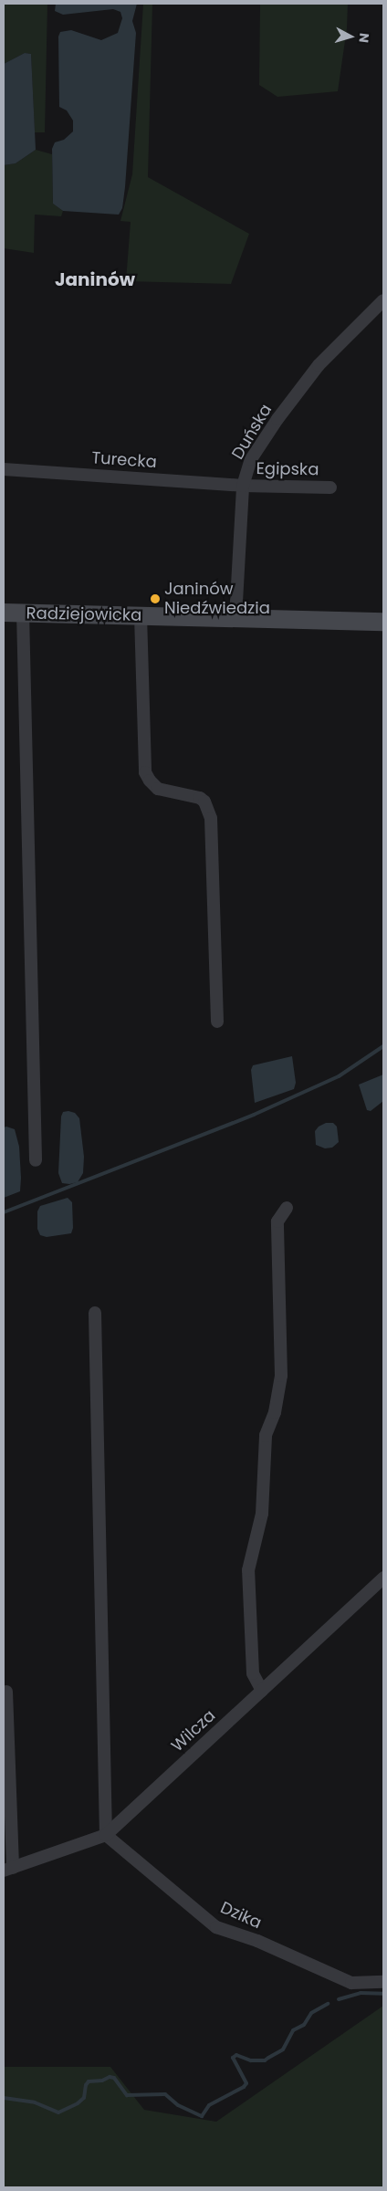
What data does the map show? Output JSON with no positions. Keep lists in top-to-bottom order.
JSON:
{
  "streets": {
    "main road": ["Radziejowicka"],
    "street": [
      "Duńska",
      "Turecka",
      "Egipska",
      "Wilcza",
      "Dzika"
    ]
  },
  "crossings": [
    ["Duńska", "Turecka"],
    ["Duńska", "Egipska"],
    ["Duńska", "Radziejowicka"],
    ["Turecka", "Egipska"],
    ["Wilcza", "Dzika"]
  ],
  "districts": ["Janinów"],
  "places": ["Janinów Niedźwiedzia"],
  "north": "right"
}
